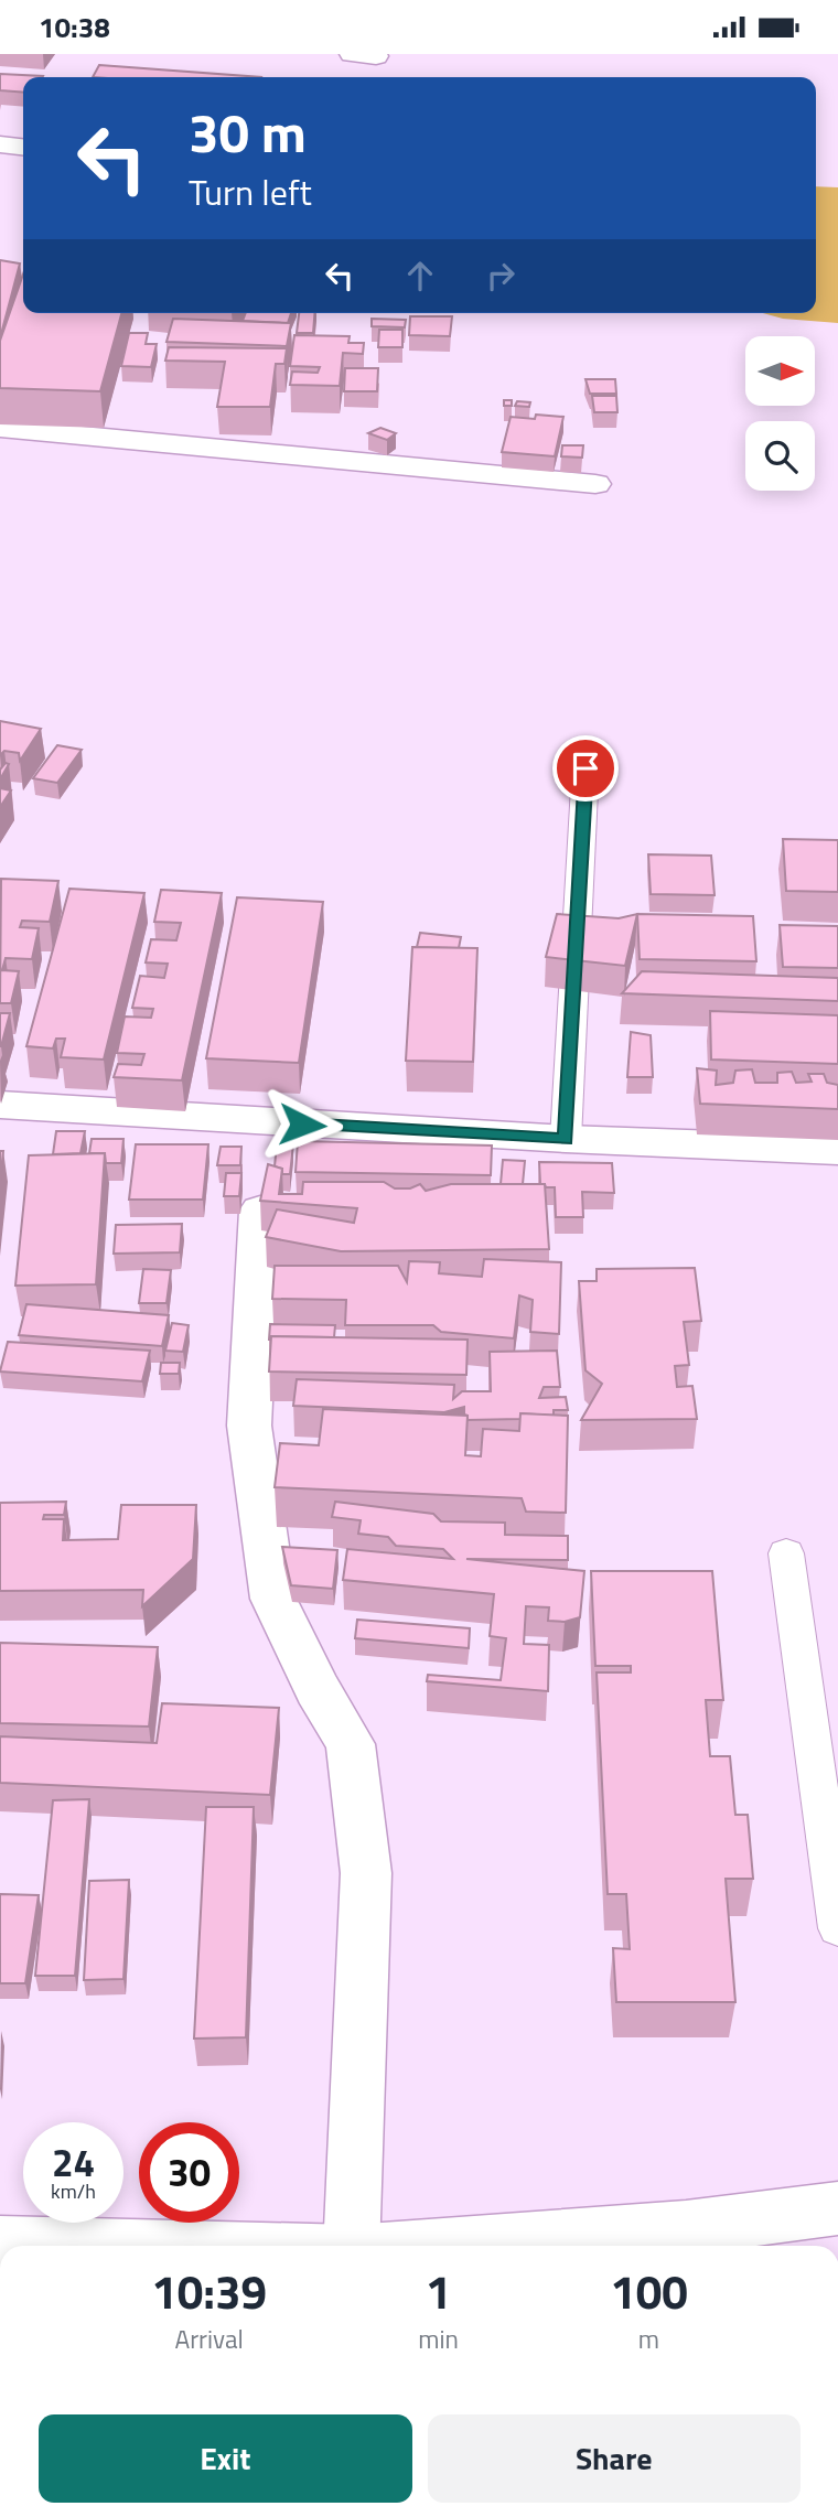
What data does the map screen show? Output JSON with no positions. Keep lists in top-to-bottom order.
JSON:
{
  "north": "right",
  "page": {
    "status": "10:38",
    "turn": ["30 m", "Turn left"],
    "speed": "24 km/h",
    "limit": "30",
    "eta": [
      "10:39",
      "Arrival",
      "1",
      "min",
      "100",
      "m"
    ],
    "buttons": ["Exit", "Share"]
  }
}
